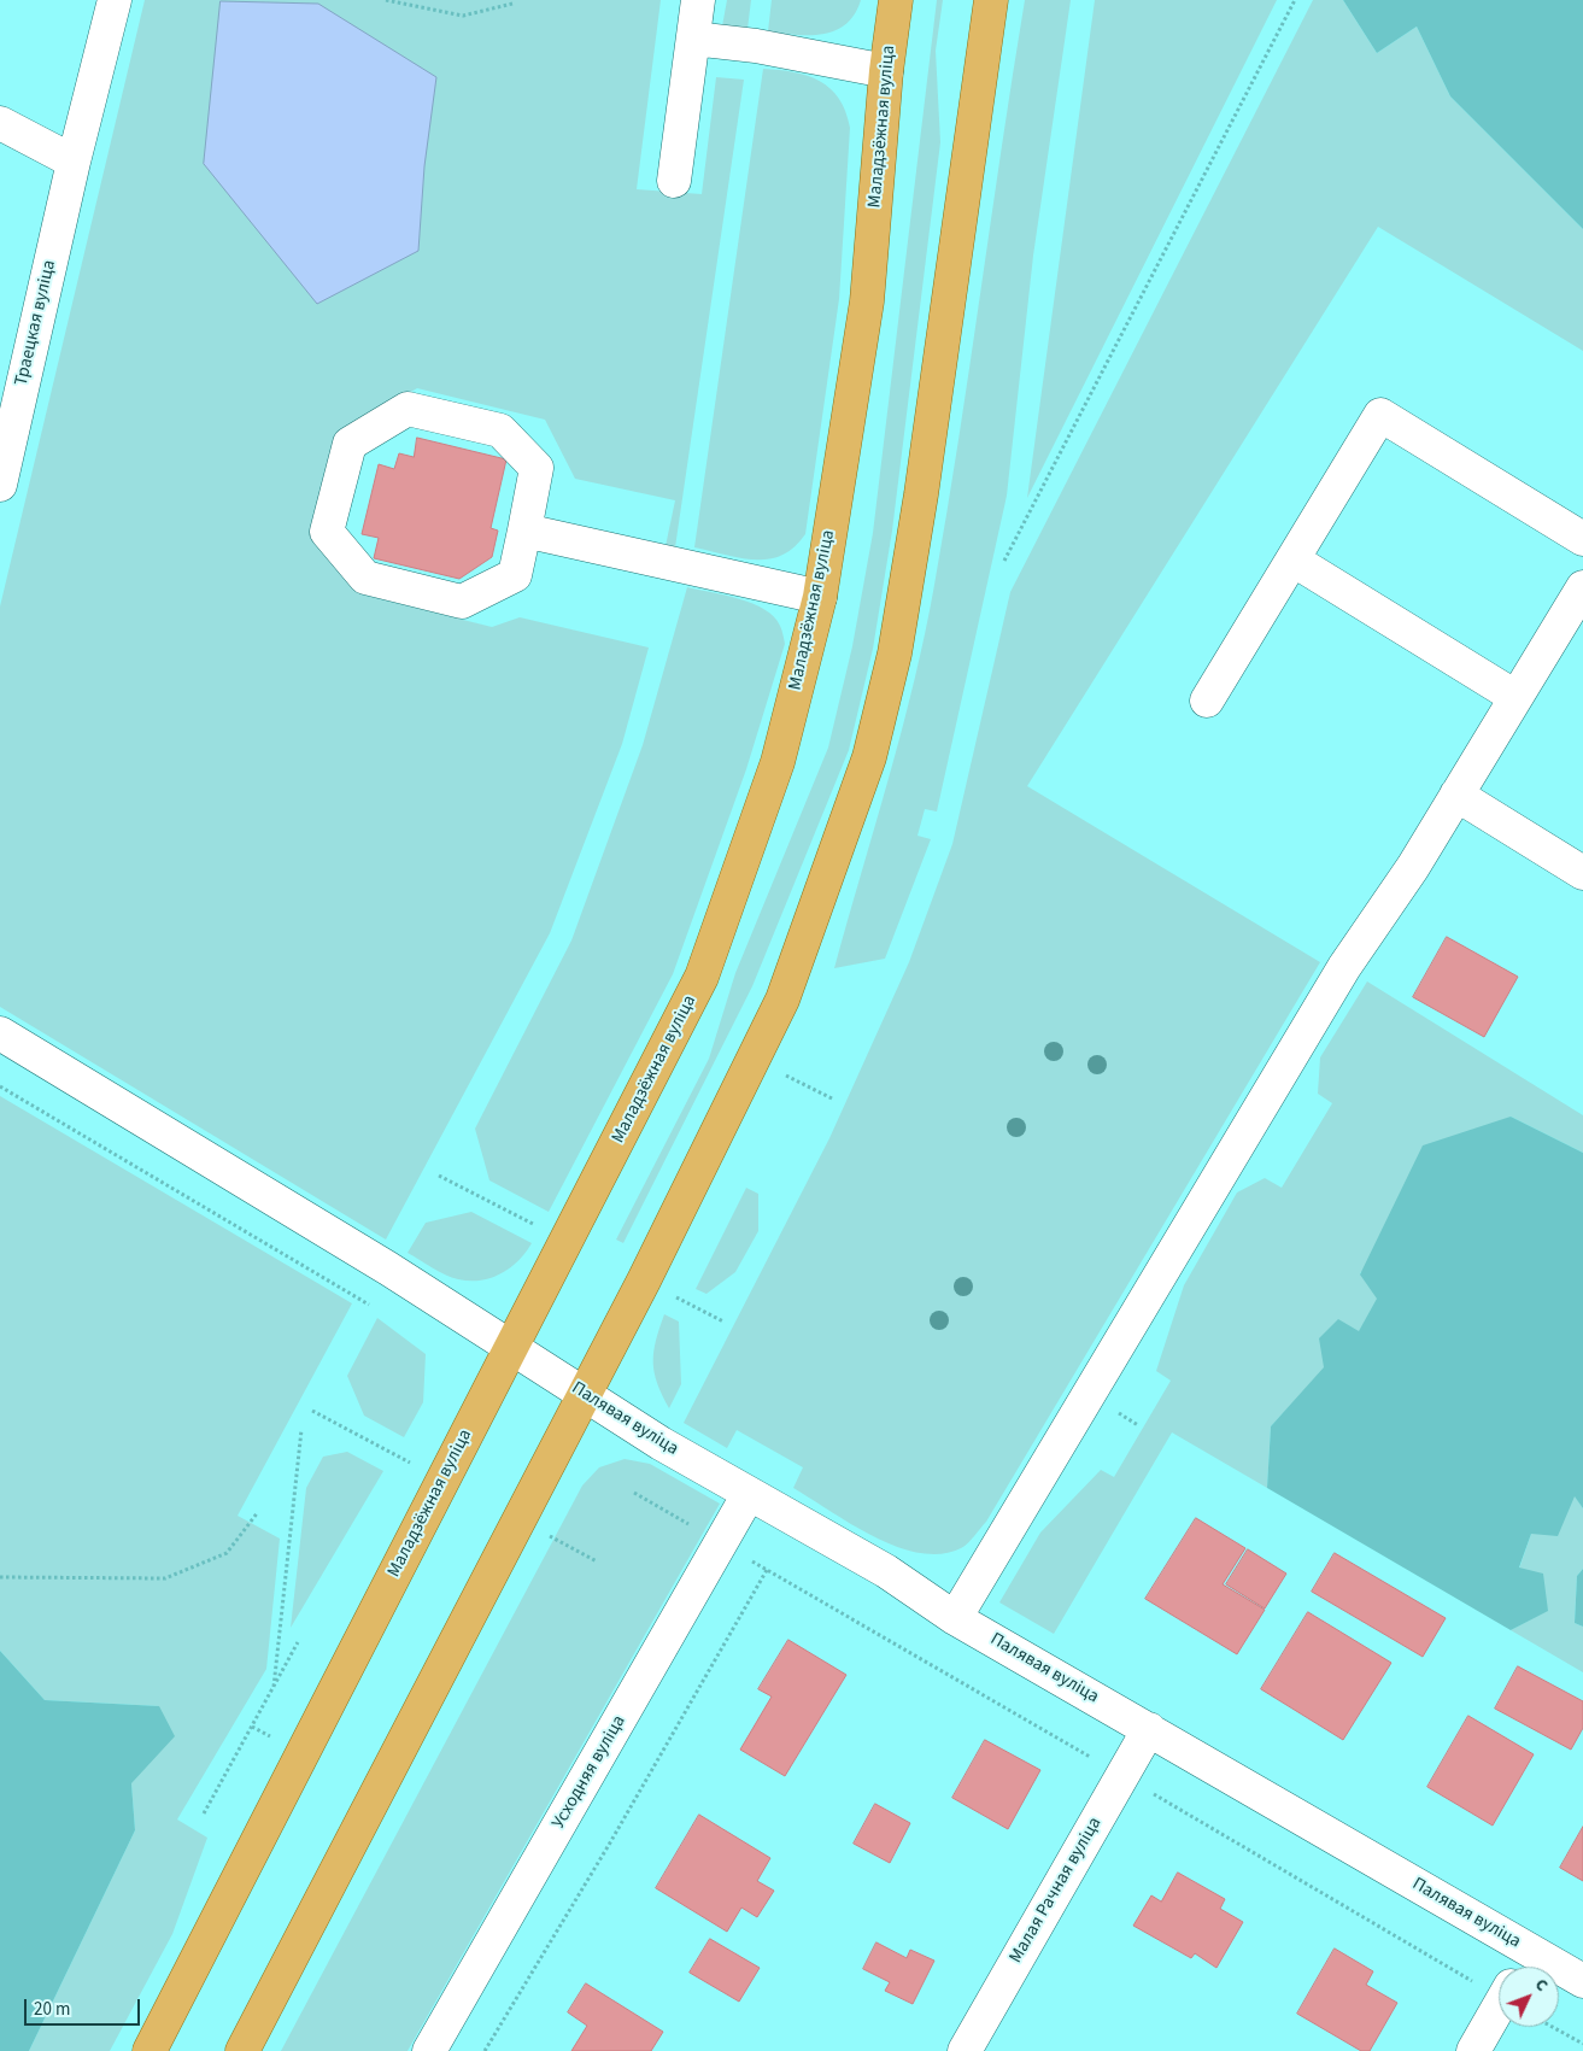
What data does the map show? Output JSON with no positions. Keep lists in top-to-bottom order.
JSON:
{
  "streets": {
    "main road": ["Маладзёжная вуліца"],
    "street": [
      "Траецкая вуліца",
      "Палявая вуліца",
      "Усходняя вуліца",
      "Малая Рачная вуліца"
    ]
  },
  "crossings": [
    ["Маладзёжная вуліца", "Палявая вуліца"],
    ["Палявая вуліца", "Усходняя вуліца"],
    ["Палявая вуліца", "Малая Рачная вуліца"]
  ],
  "scale_bar": "20 m",
  "north": "top right"
}
